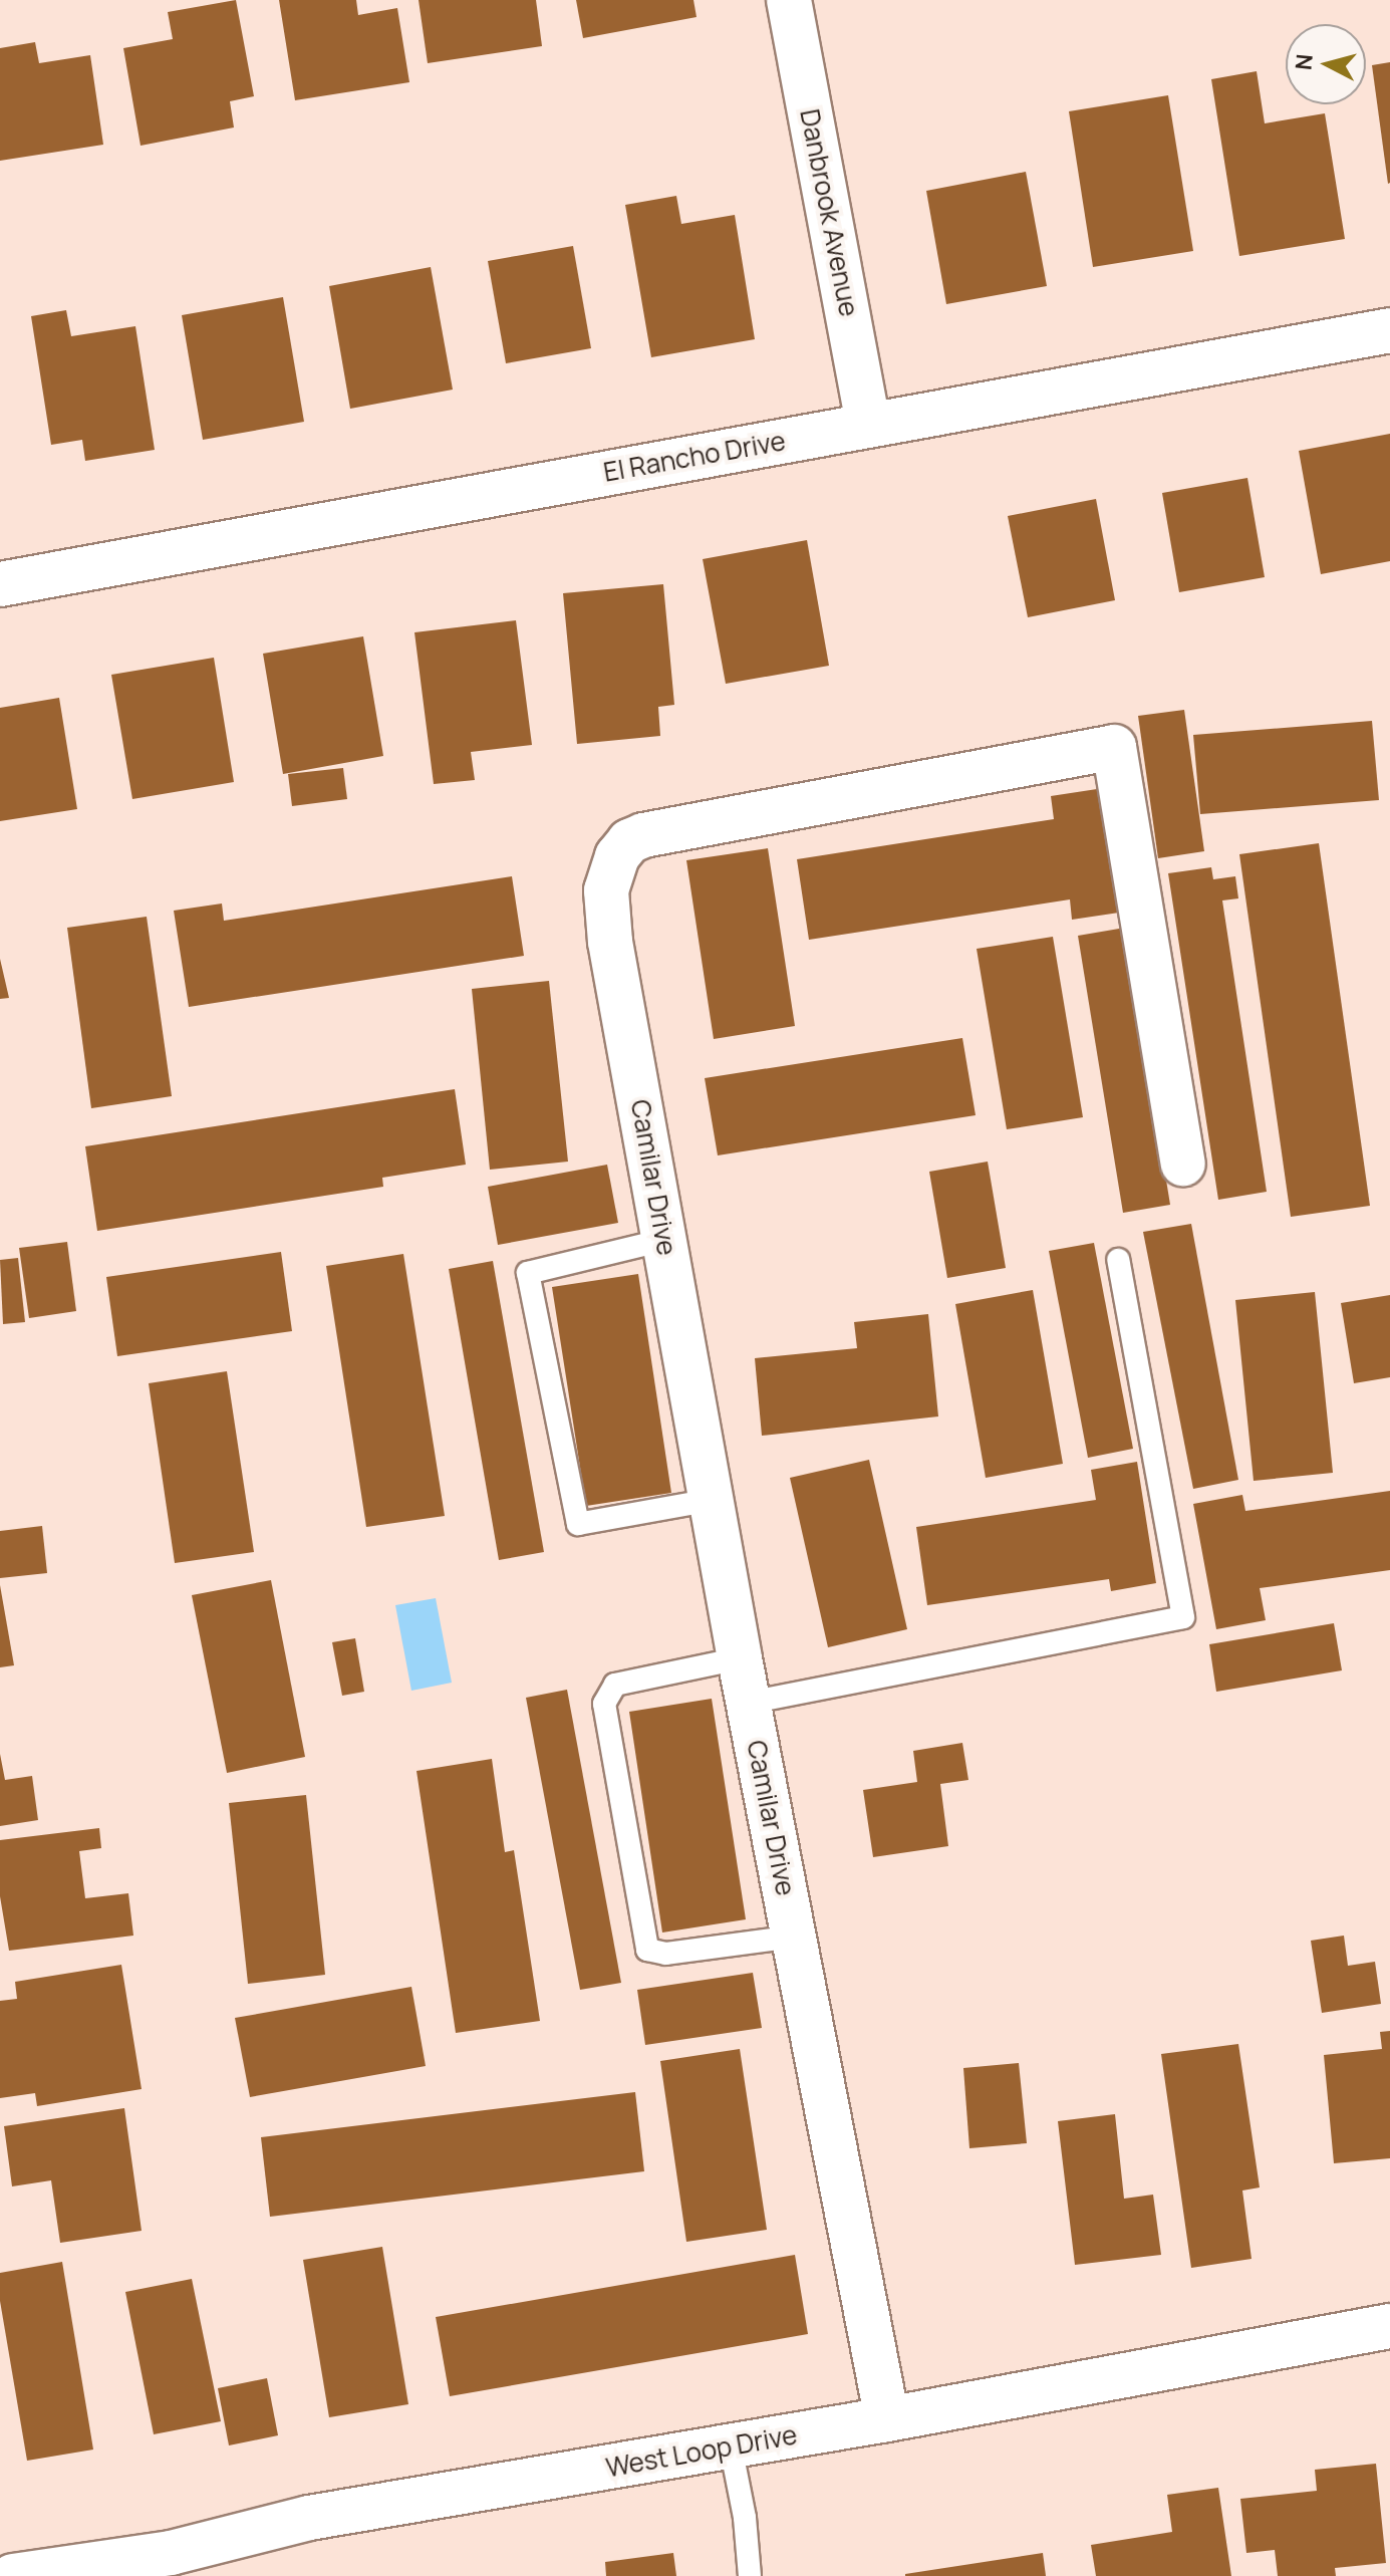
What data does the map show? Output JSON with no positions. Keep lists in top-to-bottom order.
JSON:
{
  "streets": {
    "street": [
      "Danbrook Avenue",
      "El Rancho Drive",
      "Camilar Drive",
      "West Loop Drive"
    ]
  },
  "crossings": [
    ["Danbrook Avenue", "El Rancho Drive"],
    ["Camilar Drive", "West Loop Drive"]
  ],
  "north": "left"
}
